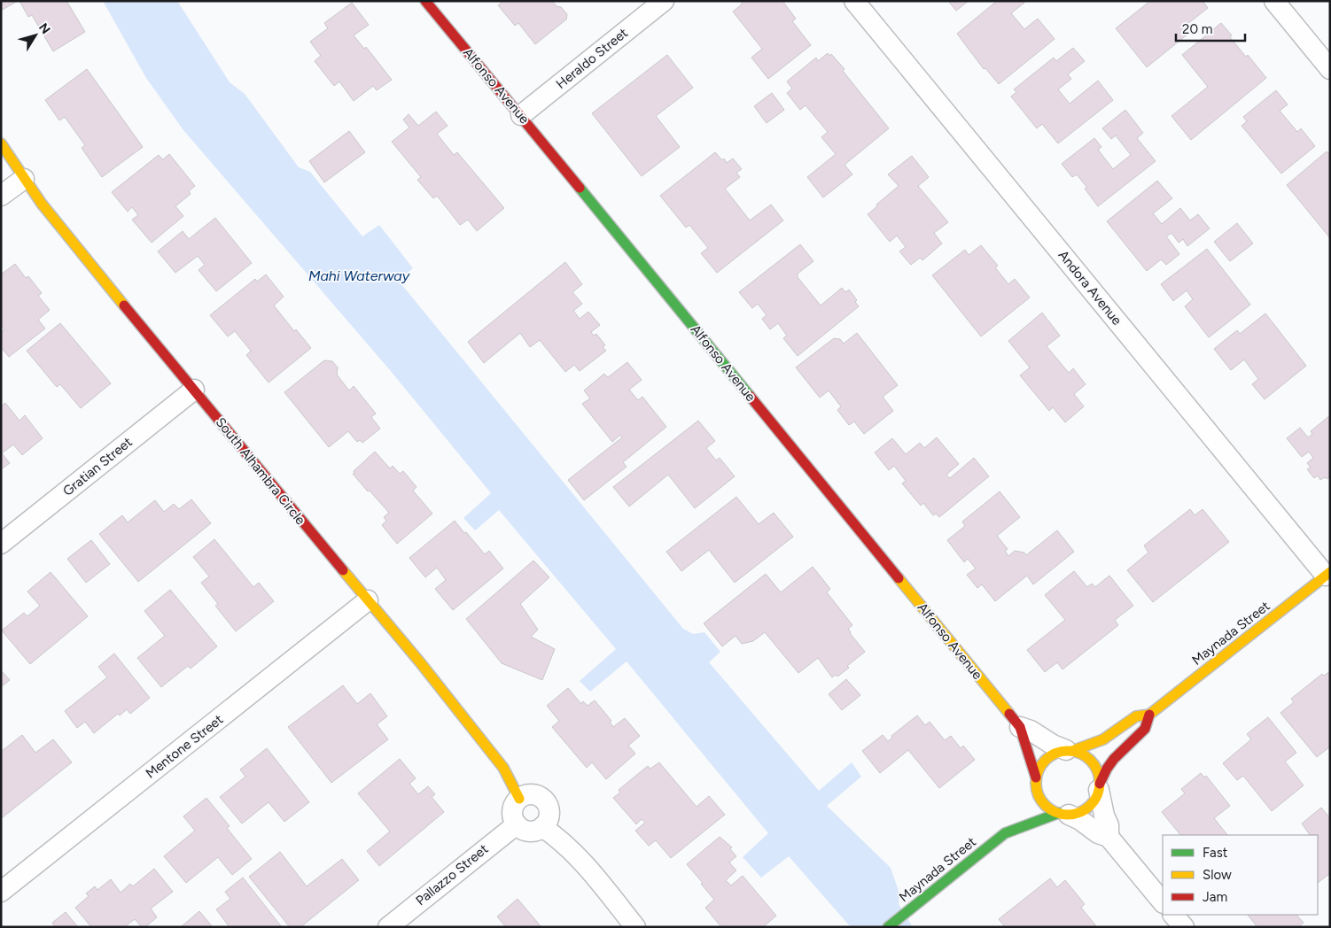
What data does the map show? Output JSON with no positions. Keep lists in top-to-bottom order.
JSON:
{
  "streets": {
    "street": [
      "Heraldo Street",
      "Alfonso Avenue",
      "Andora Avenue",
      "Gratian Street",
      "South Alhambra Circle",
      "Maynada Street",
      "Mentone Street",
      "Pallazzo Street"
    ]
  },
  "crossings": [
    ["Heraldo Street", "Alfonso Avenue"],
    ["Alfonso Avenue", "Maynada Street"],
    ["Andora Avenue", "Maynada Street"],
    ["Gratian Street", "South Alhambra Circle"],
    ["South Alhambra Circle", "Mentone Street"],
    ["South Alhambra Circle", "Pallazzo Street"]
  ],
  "water": ["Mahi Waterway"],
  "legend": ["Fast", "Slow", "Jam"],
  "scale_bar": "20 m",
  "north": "top right"
}
